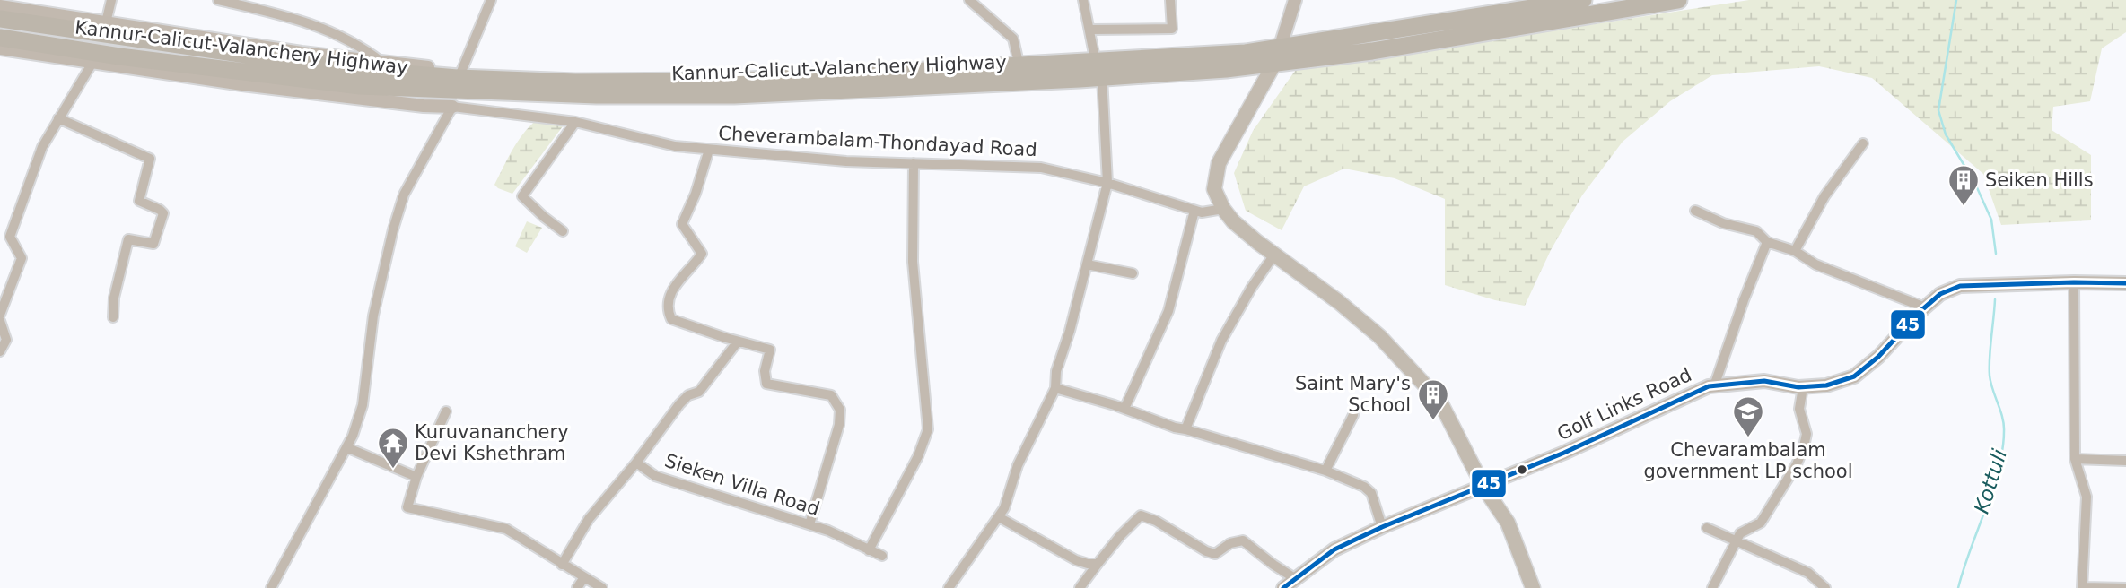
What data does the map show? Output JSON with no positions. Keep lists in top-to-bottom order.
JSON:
{
  "streets": {
    "highway": ["Kannur-Calicut-Valanchery Highway"],
    "street": ["Cheverambalam-Thondayad Road", "Golf Links Road", "Sieken Villa Road"]
  },
  "water": ["Kottuli"],
  "places": {
    "building": ["Seiken Hills", "Saint Mary's School"],
    "school or university": ["Chevarambalam government LP school"],
    "temple": ["Kuruvananchery Devi Kshethram"]
  },
  "lines": ["transit line 45"]
}
